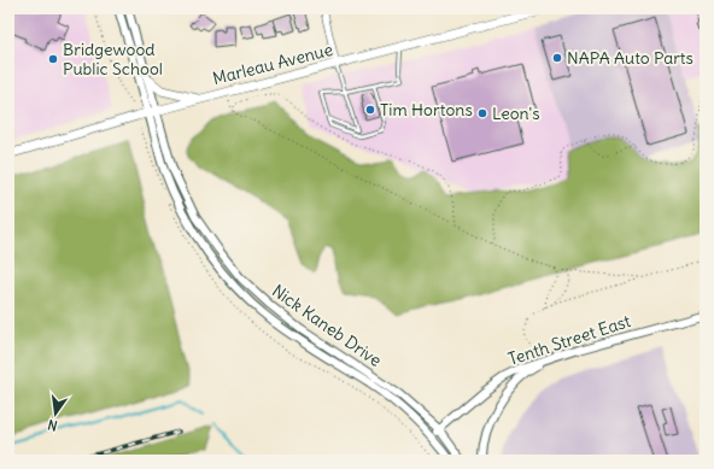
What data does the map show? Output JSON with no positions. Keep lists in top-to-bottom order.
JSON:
{
  "streets": {
    "main road": ["Marleau Avenue"],
    "street": ["Nick Kaneb Drive", "Tenth Street East"]
  },
  "crossings": [
    ["Marleau Avenue", "Nick Kaneb Drive"],
    ["Nick Kaneb Drive", "Tenth Street East"]
  ],
  "places": [
    "NAPA Auto Parts",
    "Bridgewood Public School",
    "Tim Hortons",
    "Leon's"
  ],
  "north": "bottom"
}
